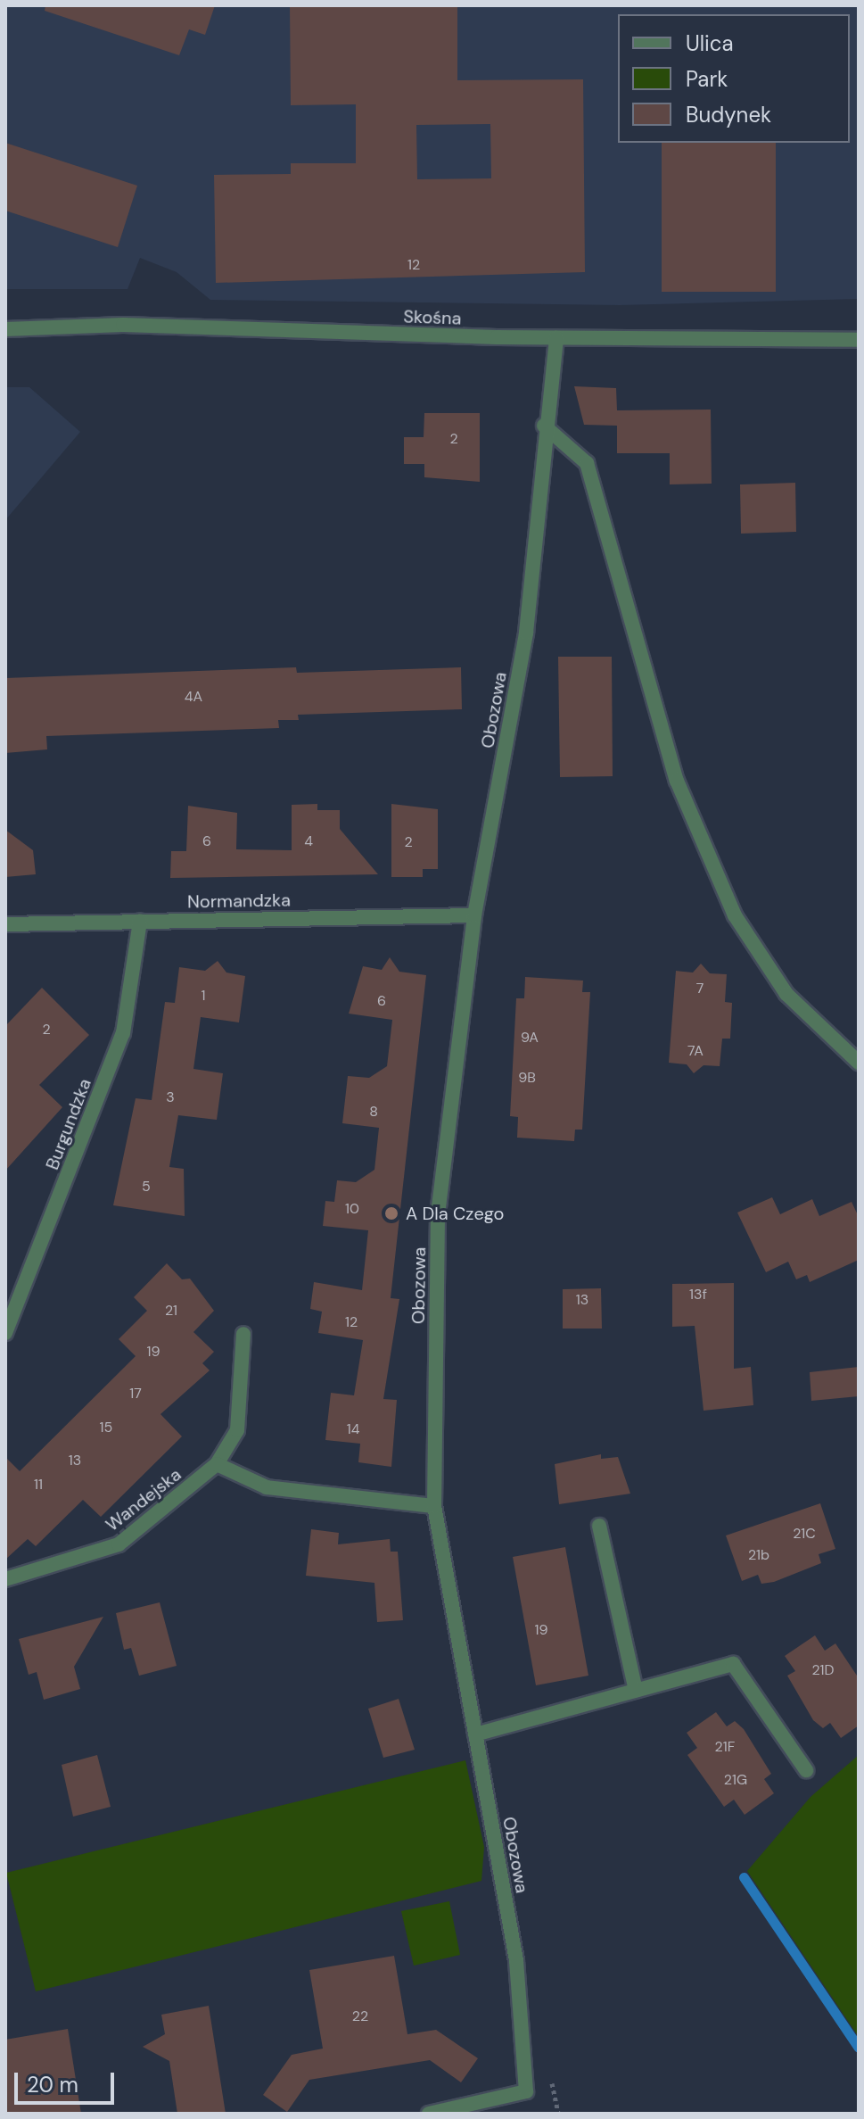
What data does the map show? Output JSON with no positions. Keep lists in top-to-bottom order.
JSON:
{
  "streets": {
    "street": [
      "Skośna",
      "Obozowa",
      "Normandzka",
      "Burgundzka",
      "Wandejska"
    ]
  },
  "crossings": [
    ["Skośna", "Obozowa"],
    ["Obozowa", "Normandzka"],
    ["Normandzka", "Burgundzka"]
  ],
  "places": ["A Dla Czego"],
  "house_numbers": [
    "12",
    "2",
    "4A",
    "6",
    "4",
    "2",
    "7",
    "1",
    "6",
    "2",
    "9A",
    "7A",
    "9B",
    "3",
    "8",
    "5",
    "10",
    "13f",
    "13",
    "21",
    "12",
    "19",
    "17",
    "15",
    "14",
    "13",
    "11",
    "21C",
    "21b",
    "19",
    "21D",
    "21F",
    "21G",
    "22"
  ],
  "legend": ["Ulica", "Park", "Budynek"],
  "scale_bar": "20 m"
}
